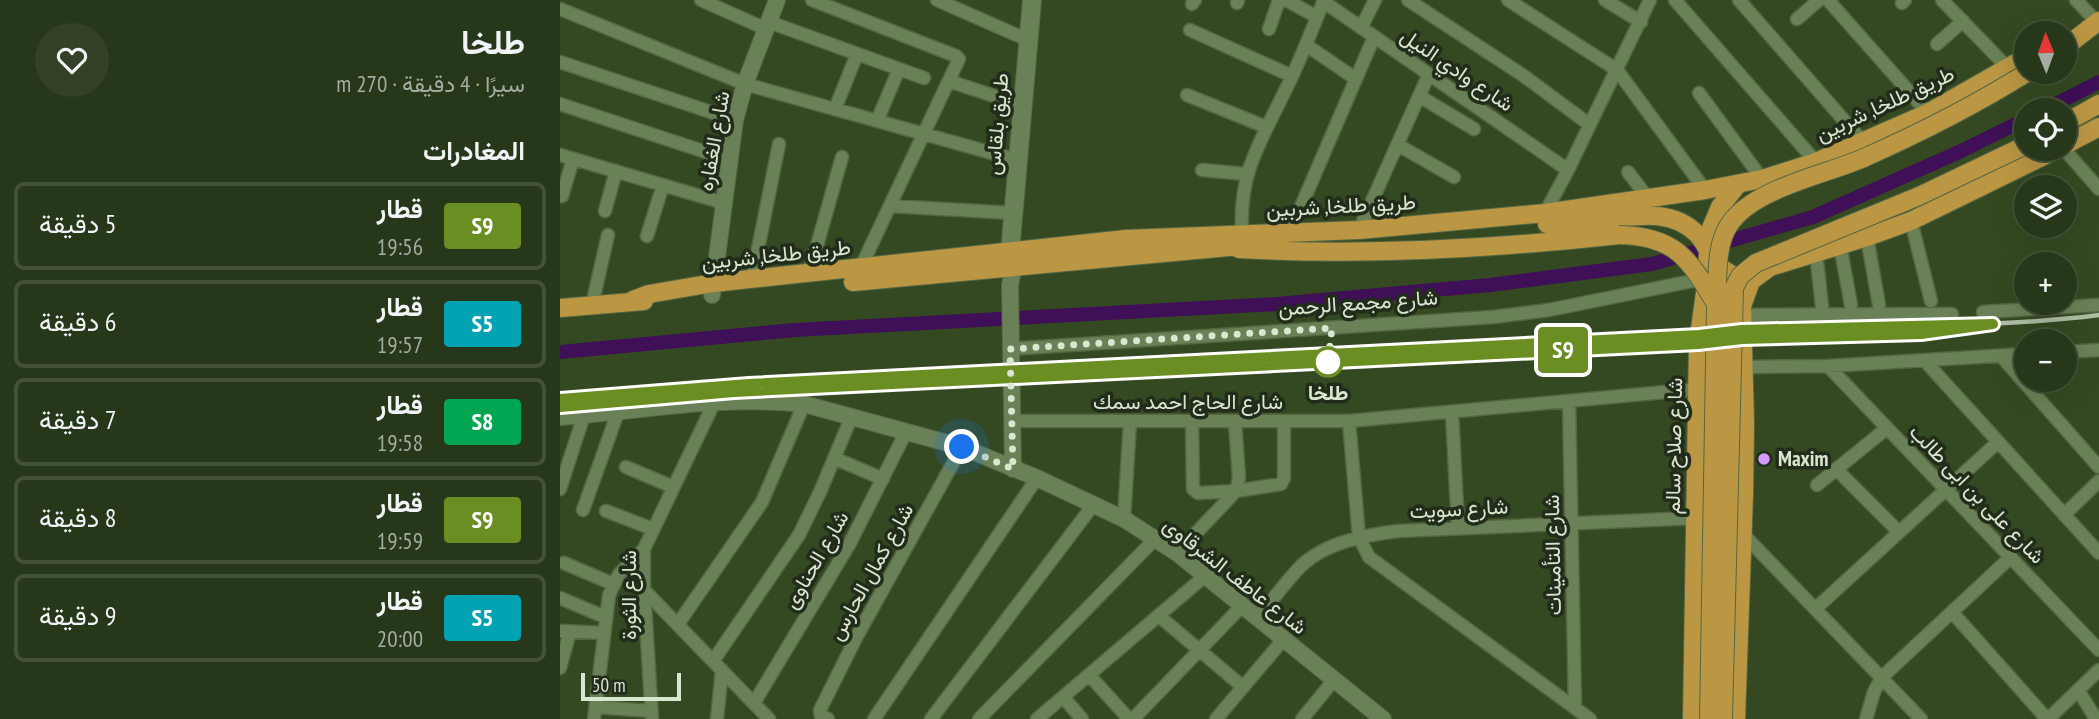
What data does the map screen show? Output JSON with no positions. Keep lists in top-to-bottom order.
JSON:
{
  "streets": {
    "main road": ["طريق طلخا, شربين", "طريق بلقاس", "شارع صلاح سالم"],
    "street": [
      "شارع وادي النيل",
      "شارع الغفاره",
      "شارع مجمع الرحمن",
      "شارع الحاج احمد سمك",
      "شارع على بن ابى طالب",
      "شارع سويت",
      "شارع التأمينات",
      "شارع الحناوى",
      "شارع كمال الحارس",
      "شارع عاطف الشرقاوى",
      "شارع الثورة"
    ]
  },
  "crossings": [
    ["طريق طلخا, شربين", "طريق بلقاس"],
    ["طريق طلخا, شربين", "شارع الغفاره"],
    ["طريق طلخا, شربين", "شارع صلاح سالم"],
    ["شارع مجمع الرحمن", "شارع صلاح سالم"],
    ["شارع الحاج احمد سمك", "شارع صلاح سالم"],
    ["شارع الحاج احمد سمك", "شارع التأمينات"],
    ["شارع صلاح سالم", "شارع سويت"],
    ["شارع سويت", "شارع التأمينات"],
    ["شارع سويت", "شارع عاطف الشرقاوى"],
    ["شارع الحناوى", "شارع عاطف الشرقاوى"],
    ["شارع كمال الحارس", "شارع عاطف الشرقاوى"],
    ["شارع عاطف الشرقاوى", "شارع الثورة"]
  ],
  "places": ["طلخا", "Maxim"],
  "scale_bar": "50 m",
  "north": "top",
  "page": {
    "on_map": "S9",
    "heading": [
      ["طلخا", "سيرًا · 4 دقيقة · 270 m"],
      "المغادرات"
    ],
    "map_buttons": ["+", "−"],
    "list": [
      {
        "mark": "S9",
        "name": "قطار",
        "note": "19:56",
        "value": "5 دقيقة"
      },
      {
        "mark": "S5",
        "name": "قطار",
        "note": "19:57",
        "value": "6 دقيقة"
      },
      {
        "mark": "S8",
        "name": "قطار",
        "note": "19:58",
        "value": "7 دقيقة"
      },
      {
        "mark": "S9",
        "name": "قطار",
        "note": "19:59",
        "value": "8 دقيقة"
      },
      {
        "mark": "S5",
        "name": "قطار",
        "note": "20:00",
        "value": "9 دقيقة"
      }
    ],
    "scale": "50 m"
  }
}
